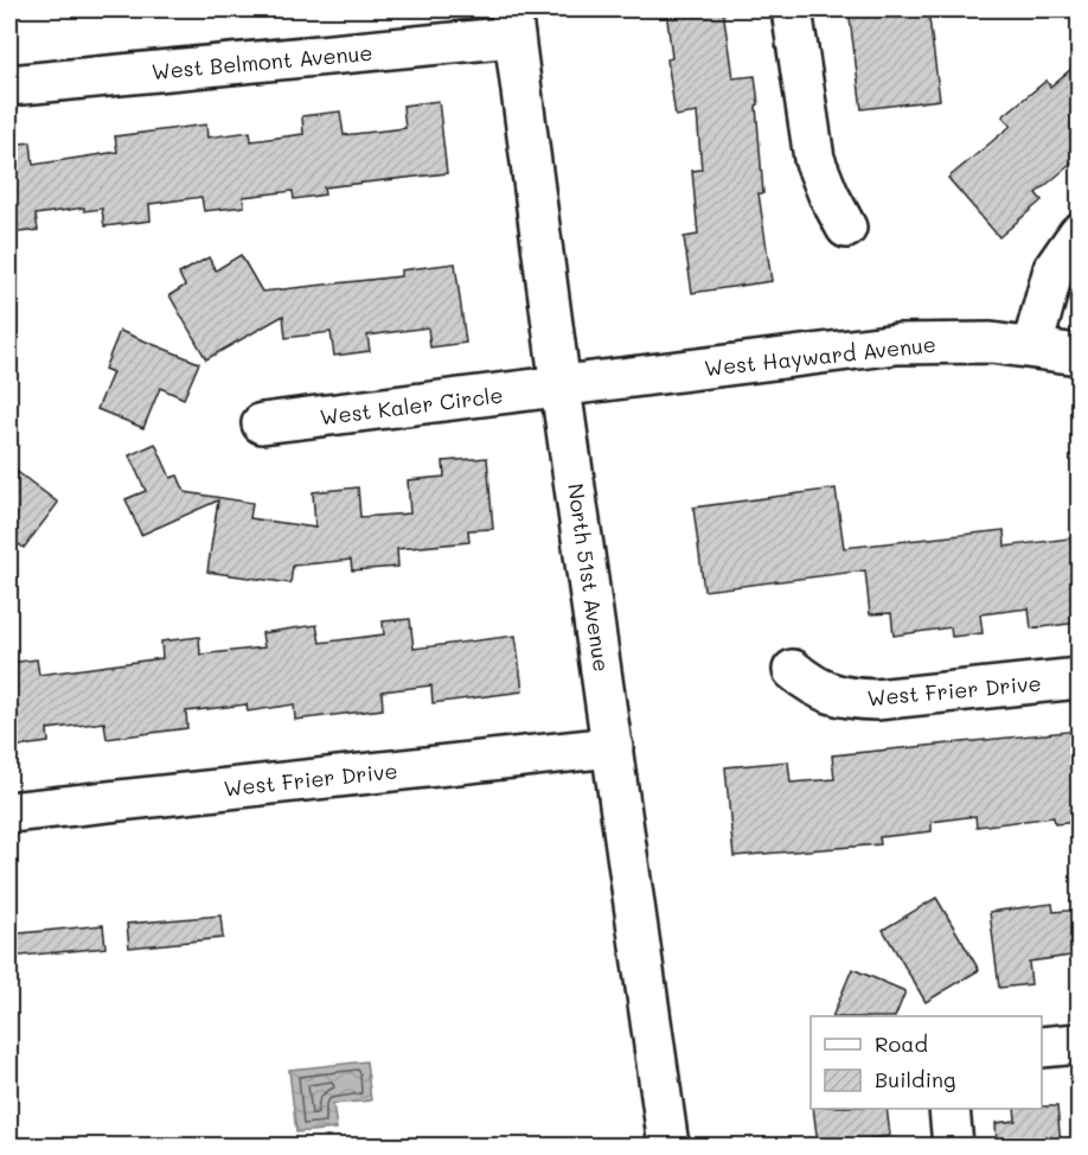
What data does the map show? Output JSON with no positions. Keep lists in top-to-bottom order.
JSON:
{
  "streets": {
    "street": [
      "West Belmont Avenue",
      "West Hayward Avenue",
      "West Kaler Circle",
      "North 51st Avenue",
      "West Frier Drive"
    ]
  },
  "crossings": [
    ["West Belmont Avenue", "North 51st Avenue"],
    ["West Hayward Avenue", "West Kaler Circle"],
    ["West Hayward Avenue", "North 51st Avenue"],
    ["West Kaler Circle", "North 51st Avenue"],
    ["North 51st Avenue", "West Frier Drive"]
  ],
  "legend": ["Road", "Building"]
}
